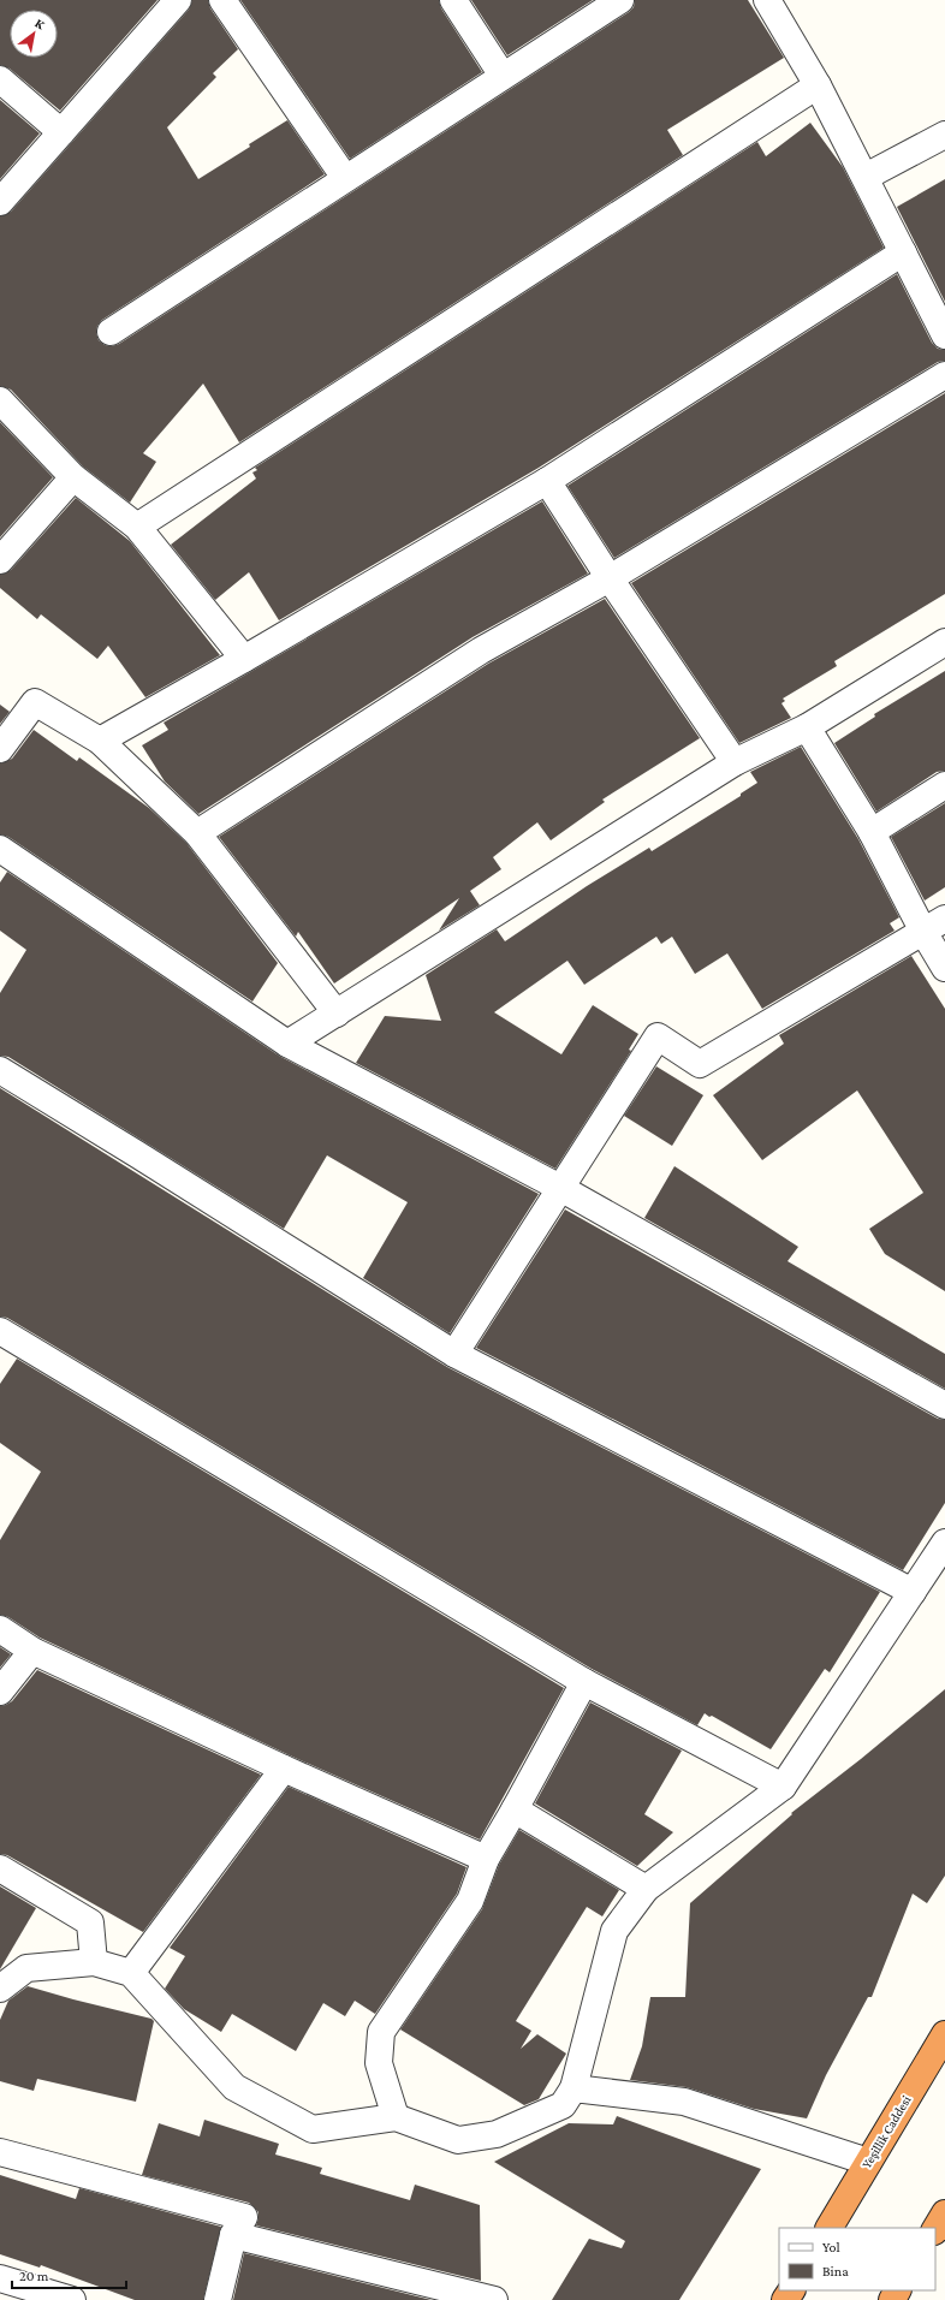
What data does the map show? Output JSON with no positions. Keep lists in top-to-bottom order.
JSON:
{
  "streets": {
    "highway": ["Yeşillik Caddesi"]
  },
  "legend": ["Yol", "Bina"],
  "scale_bar": "20 m",
  "north": "top right"
}
